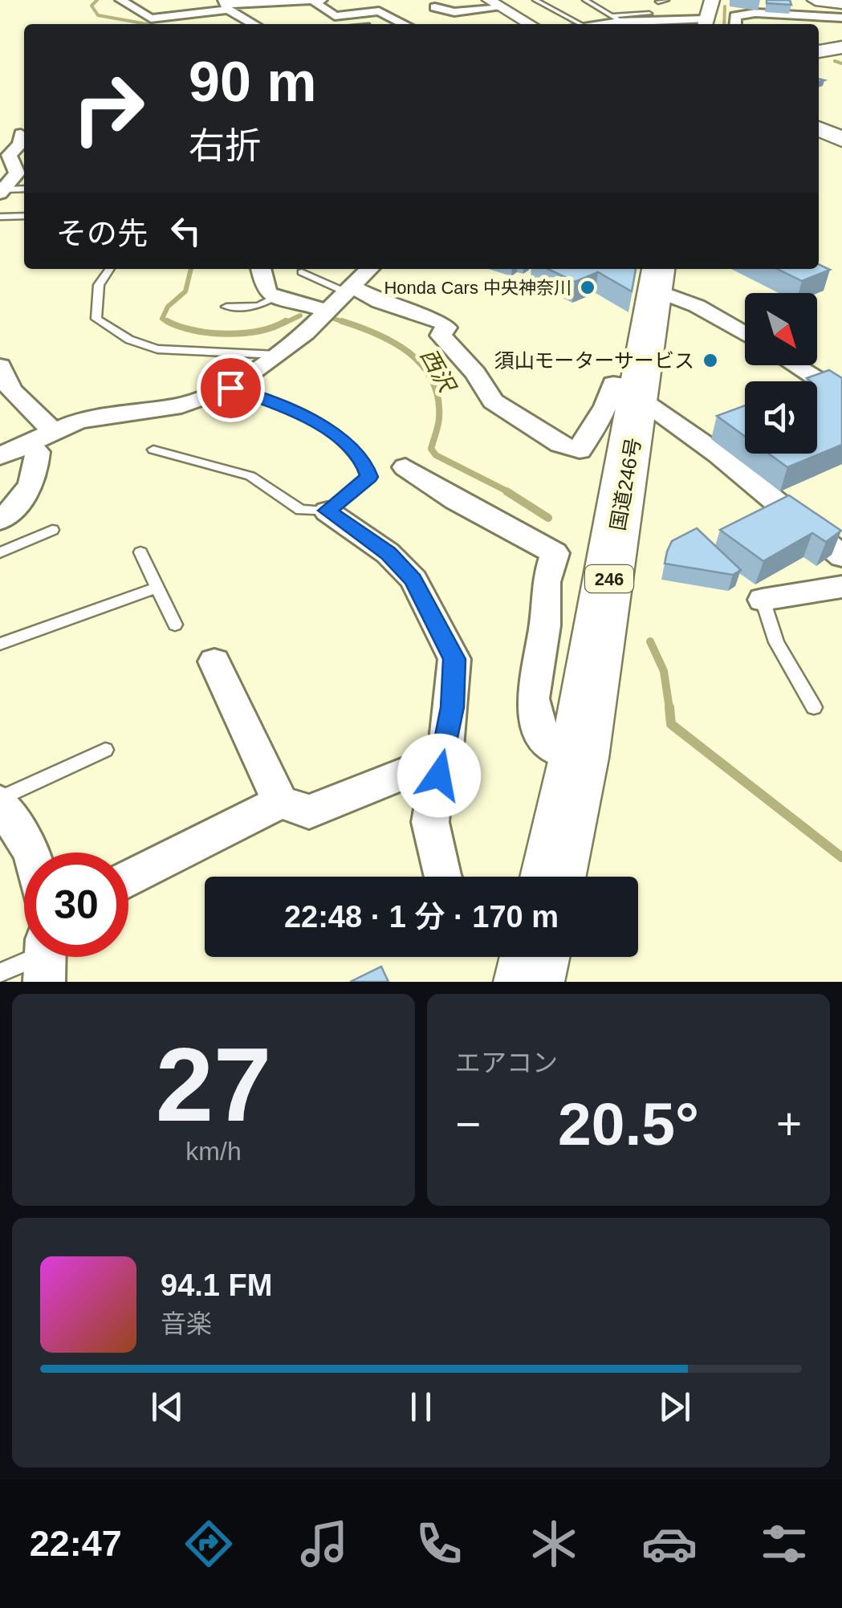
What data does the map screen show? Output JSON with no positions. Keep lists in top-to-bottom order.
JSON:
{
  "streets": {
    "highway": ["国道246号", "246"]
  },
  "water": ["西沢"],
  "places": ["Honda Cars 中央神奈川", "須山モーターサービス"],
  "north": "bottom right",
  "page": {
    "turn": ["90 m", "右折"],
    "then": "その先",
    "limit": "30",
    "trip": "22:48 · 1 分 · 170 m",
    "tile": [
      ["27", "km/h"],
      "エアコン"
    ],
    "heat": ["−", "20.5°", "+"],
    "song": ["94.1 FM", "音楽"],
    "tabs": "22:47"
  }
}
